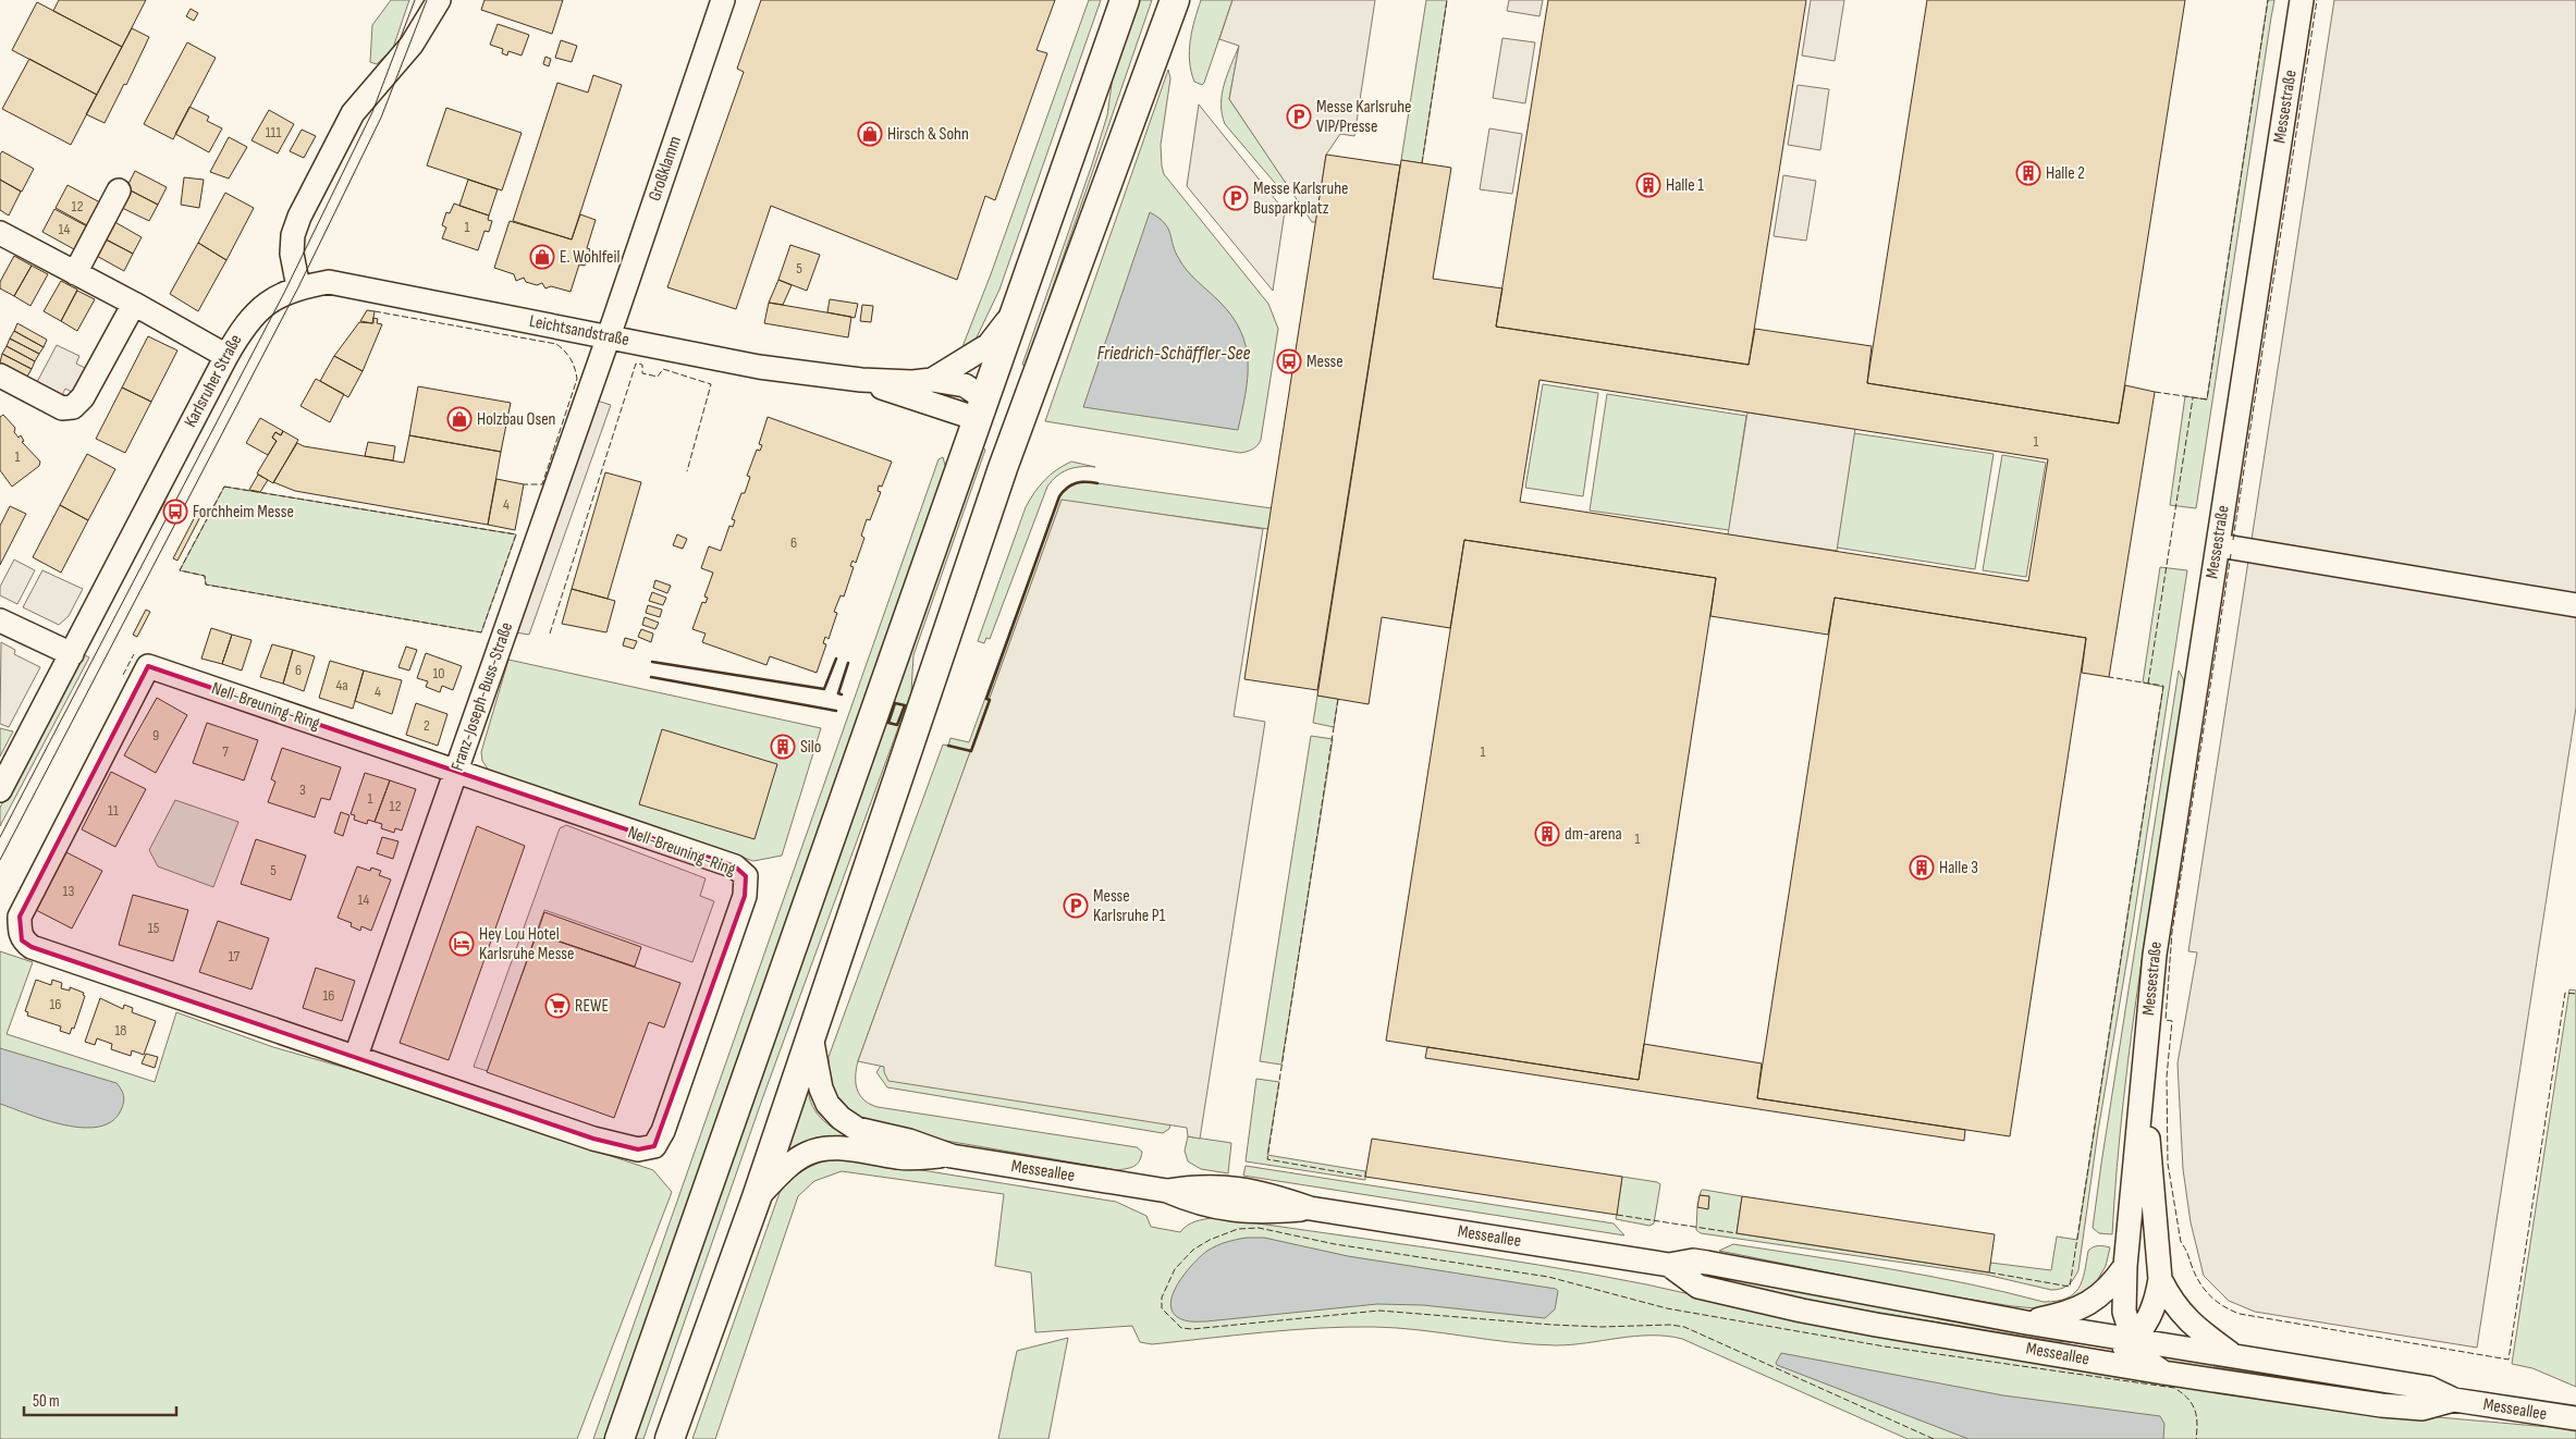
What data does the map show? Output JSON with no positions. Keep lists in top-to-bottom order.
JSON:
{
  "streets": {
    "street": [
      "Messestraße",
      "Großklamm",
      "Leichtsandstraße",
      "Karlsruher Straße",
      "Franz-Joseph-Buss-Straße",
      "Nell-Breuning-Ring",
      "Messeallee"
    ]
  },
  "crossings": [
    ["Messestraße", "Messeallee"],
    ["Großklamm", "Leichtsandstraße"],
    ["Großklamm", "Franz-Joseph-Buss-Straße"],
    ["Leichtsandstraße", "Karlsruher Straße"],
    ["Leichtsandstraße", "Franz-Joseph-Buss-Straße"],
    ["Franz-Joseph-Buss-Straße", "Nell-Breuning-Ring"]
  ],
  "water": ["Friedrich-Schäffler-See"],
  "places": {
    "parking": ["Messe Karlsruhe VIP/Presse", "Messe Karlsruhe Busparkplatz", "Messe Karlsruhe P1"],
    "shop": ["Hirsch & Sohn", "E. Wohlfeil", "Holzbau Osen"],
    "building": [
      "Halle 2",
      "Halle 1",
      "Silo",
      "dm-arena",
      "Halle 3"
    ],
    "bus stop": ["Messe", "Forchheim Messe"],
    "hotel": ["Hey Lou Hotel Karlsruhe Messe"],
    "supermarket": ["REWE"]
  },
  "house_numbers": [
    "111",
    "12",
    "1",
    "14",
    "5",
    "1",
    "1",
    "4",
    "6",
    "6",
    "10",
    "4a",
    "4",
    "2",
    "9",
    "7",
    "1",
    "3",
    "1",
    "12",
    "11",
    "1",
    "5",
    "13",
    "14",
    "15",
    "17",
    "16",
    "16",
    "18"
  ],
  "scale_bar": "50 m"
}
